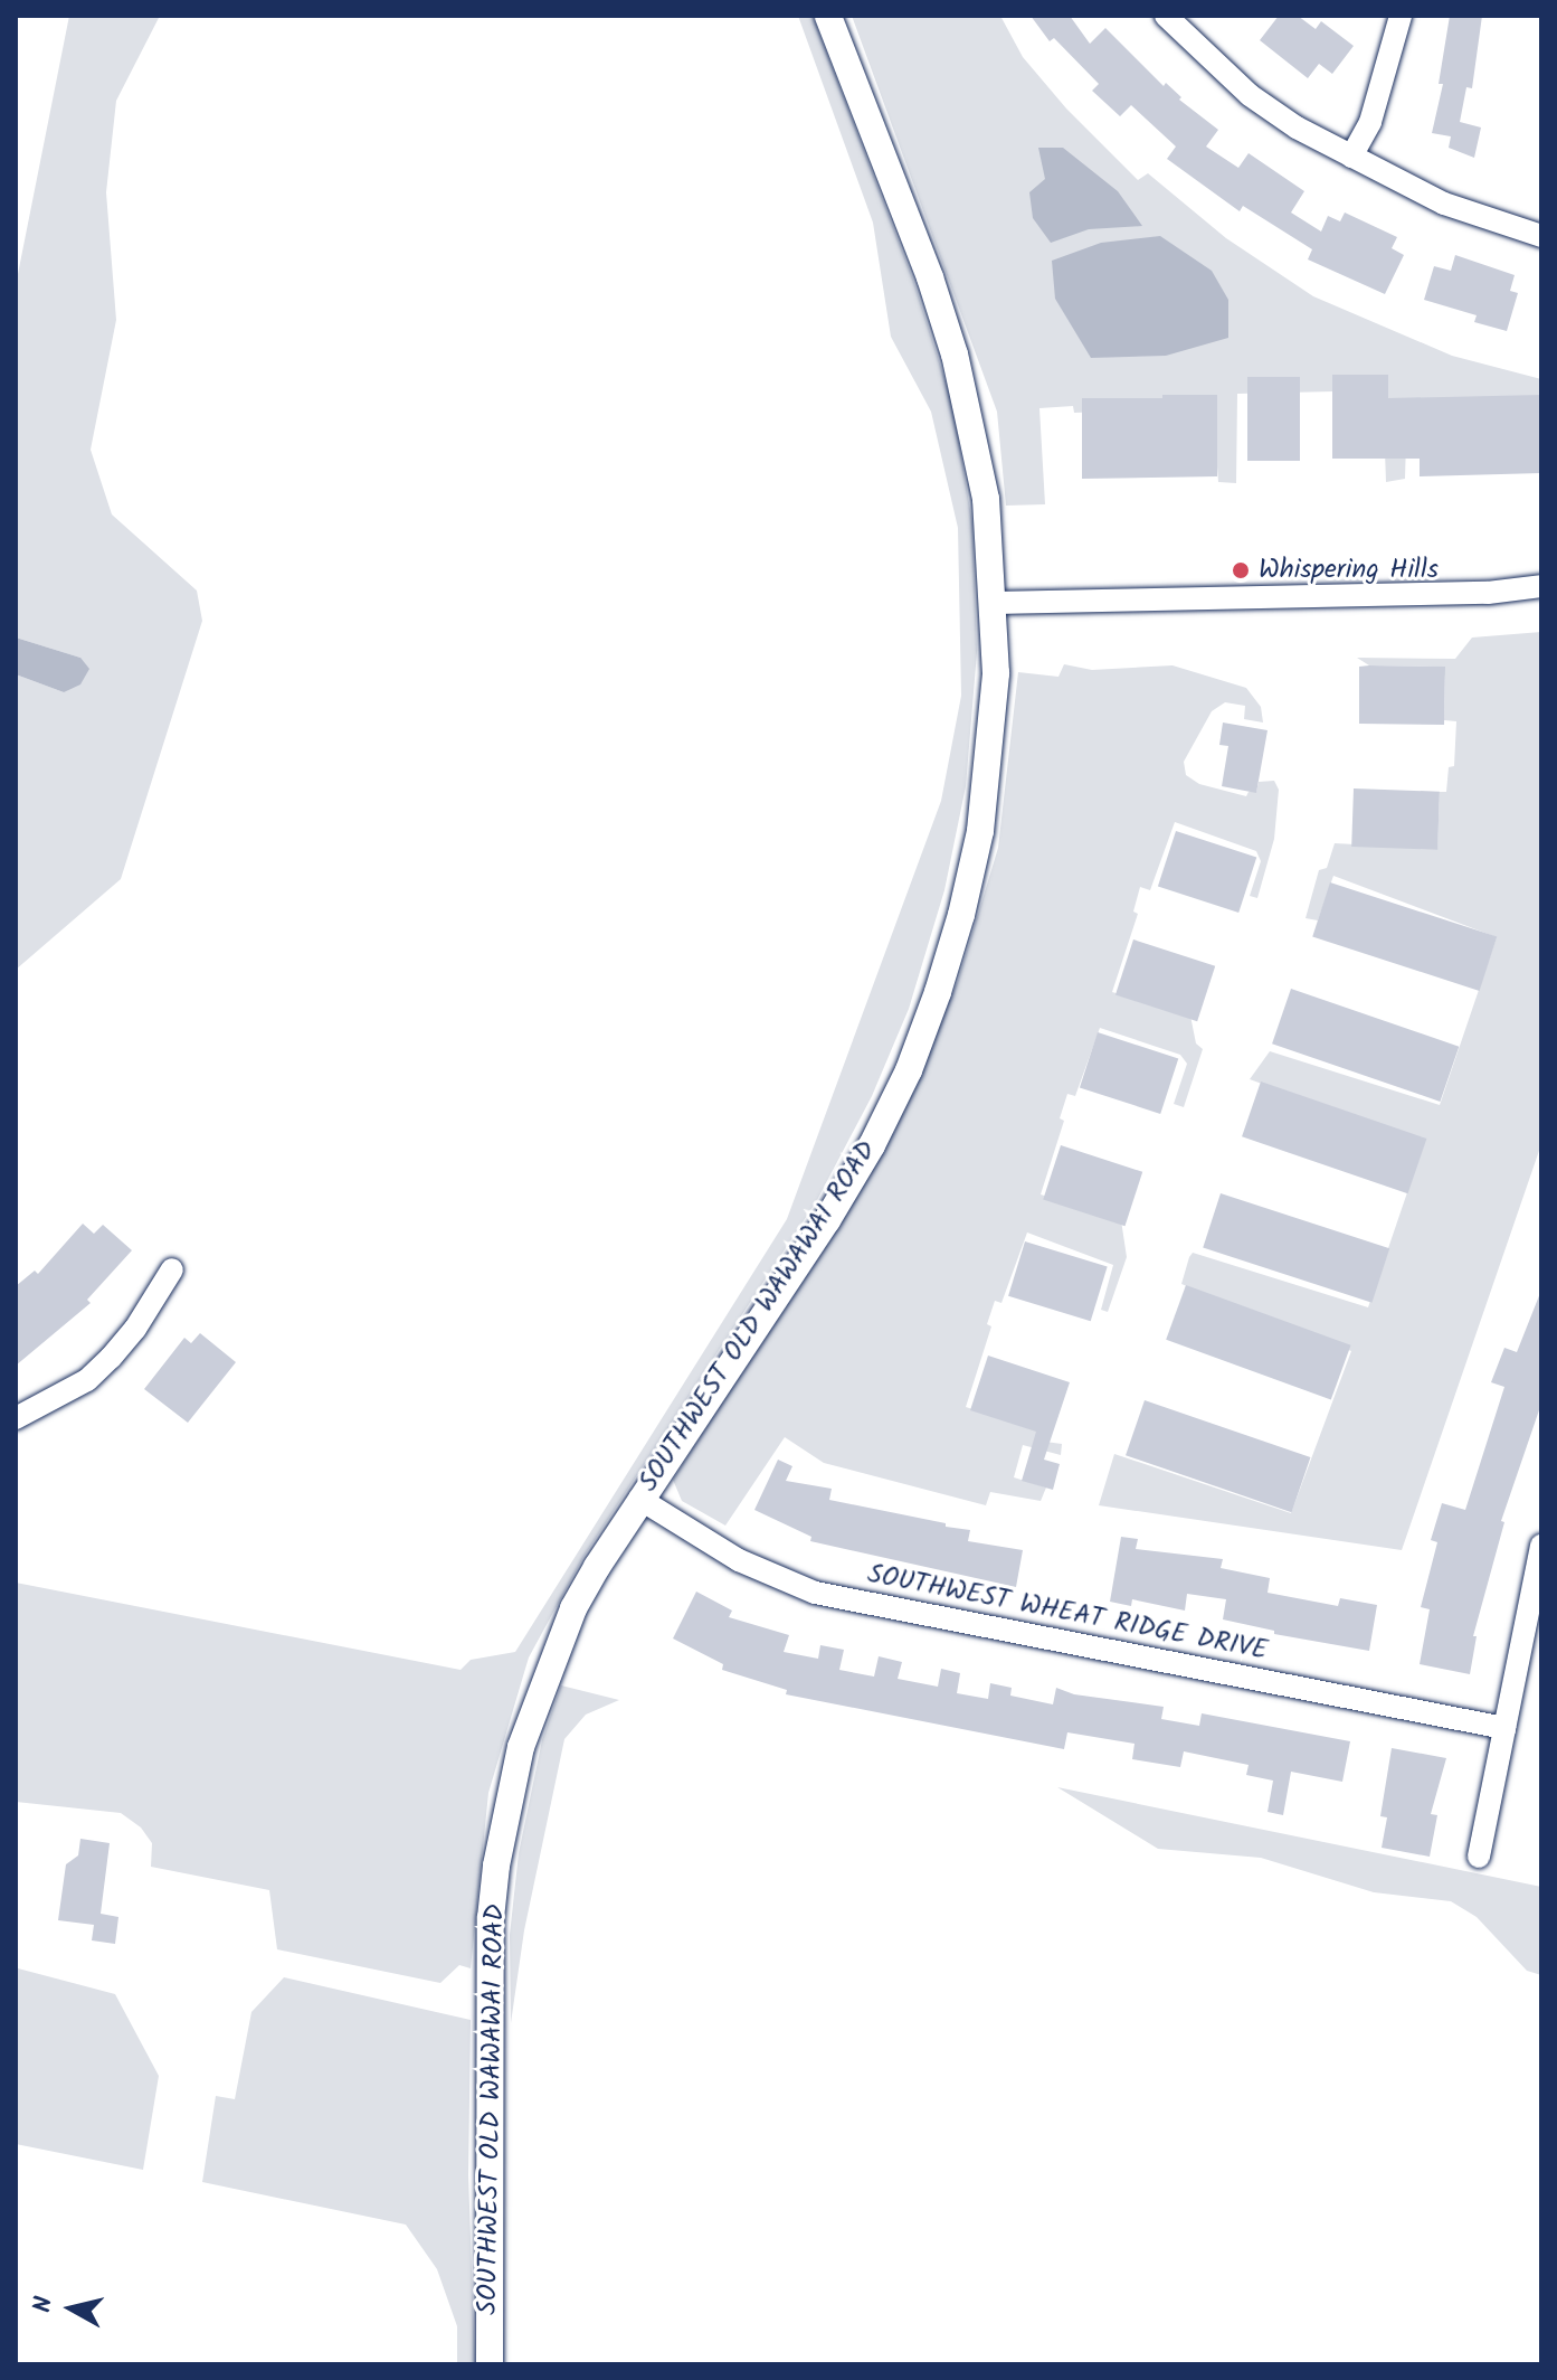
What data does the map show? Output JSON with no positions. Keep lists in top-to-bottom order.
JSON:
{
  "streets": {
    "main road": ["SOUTHWEST OLD WAWAWAI ROAD"],
    "street": ["SOUTHWEST WHEAT RIDGE DRIVE"]
  },
  "crossings": [
    ["SOUTHWEST OLD WAWAWAI ROAD", "SOUTHWEST WHEAT RIDGE DRIVE"]
  ],
  "places": ["Whispering Hills"],
  "north": "left"
}
